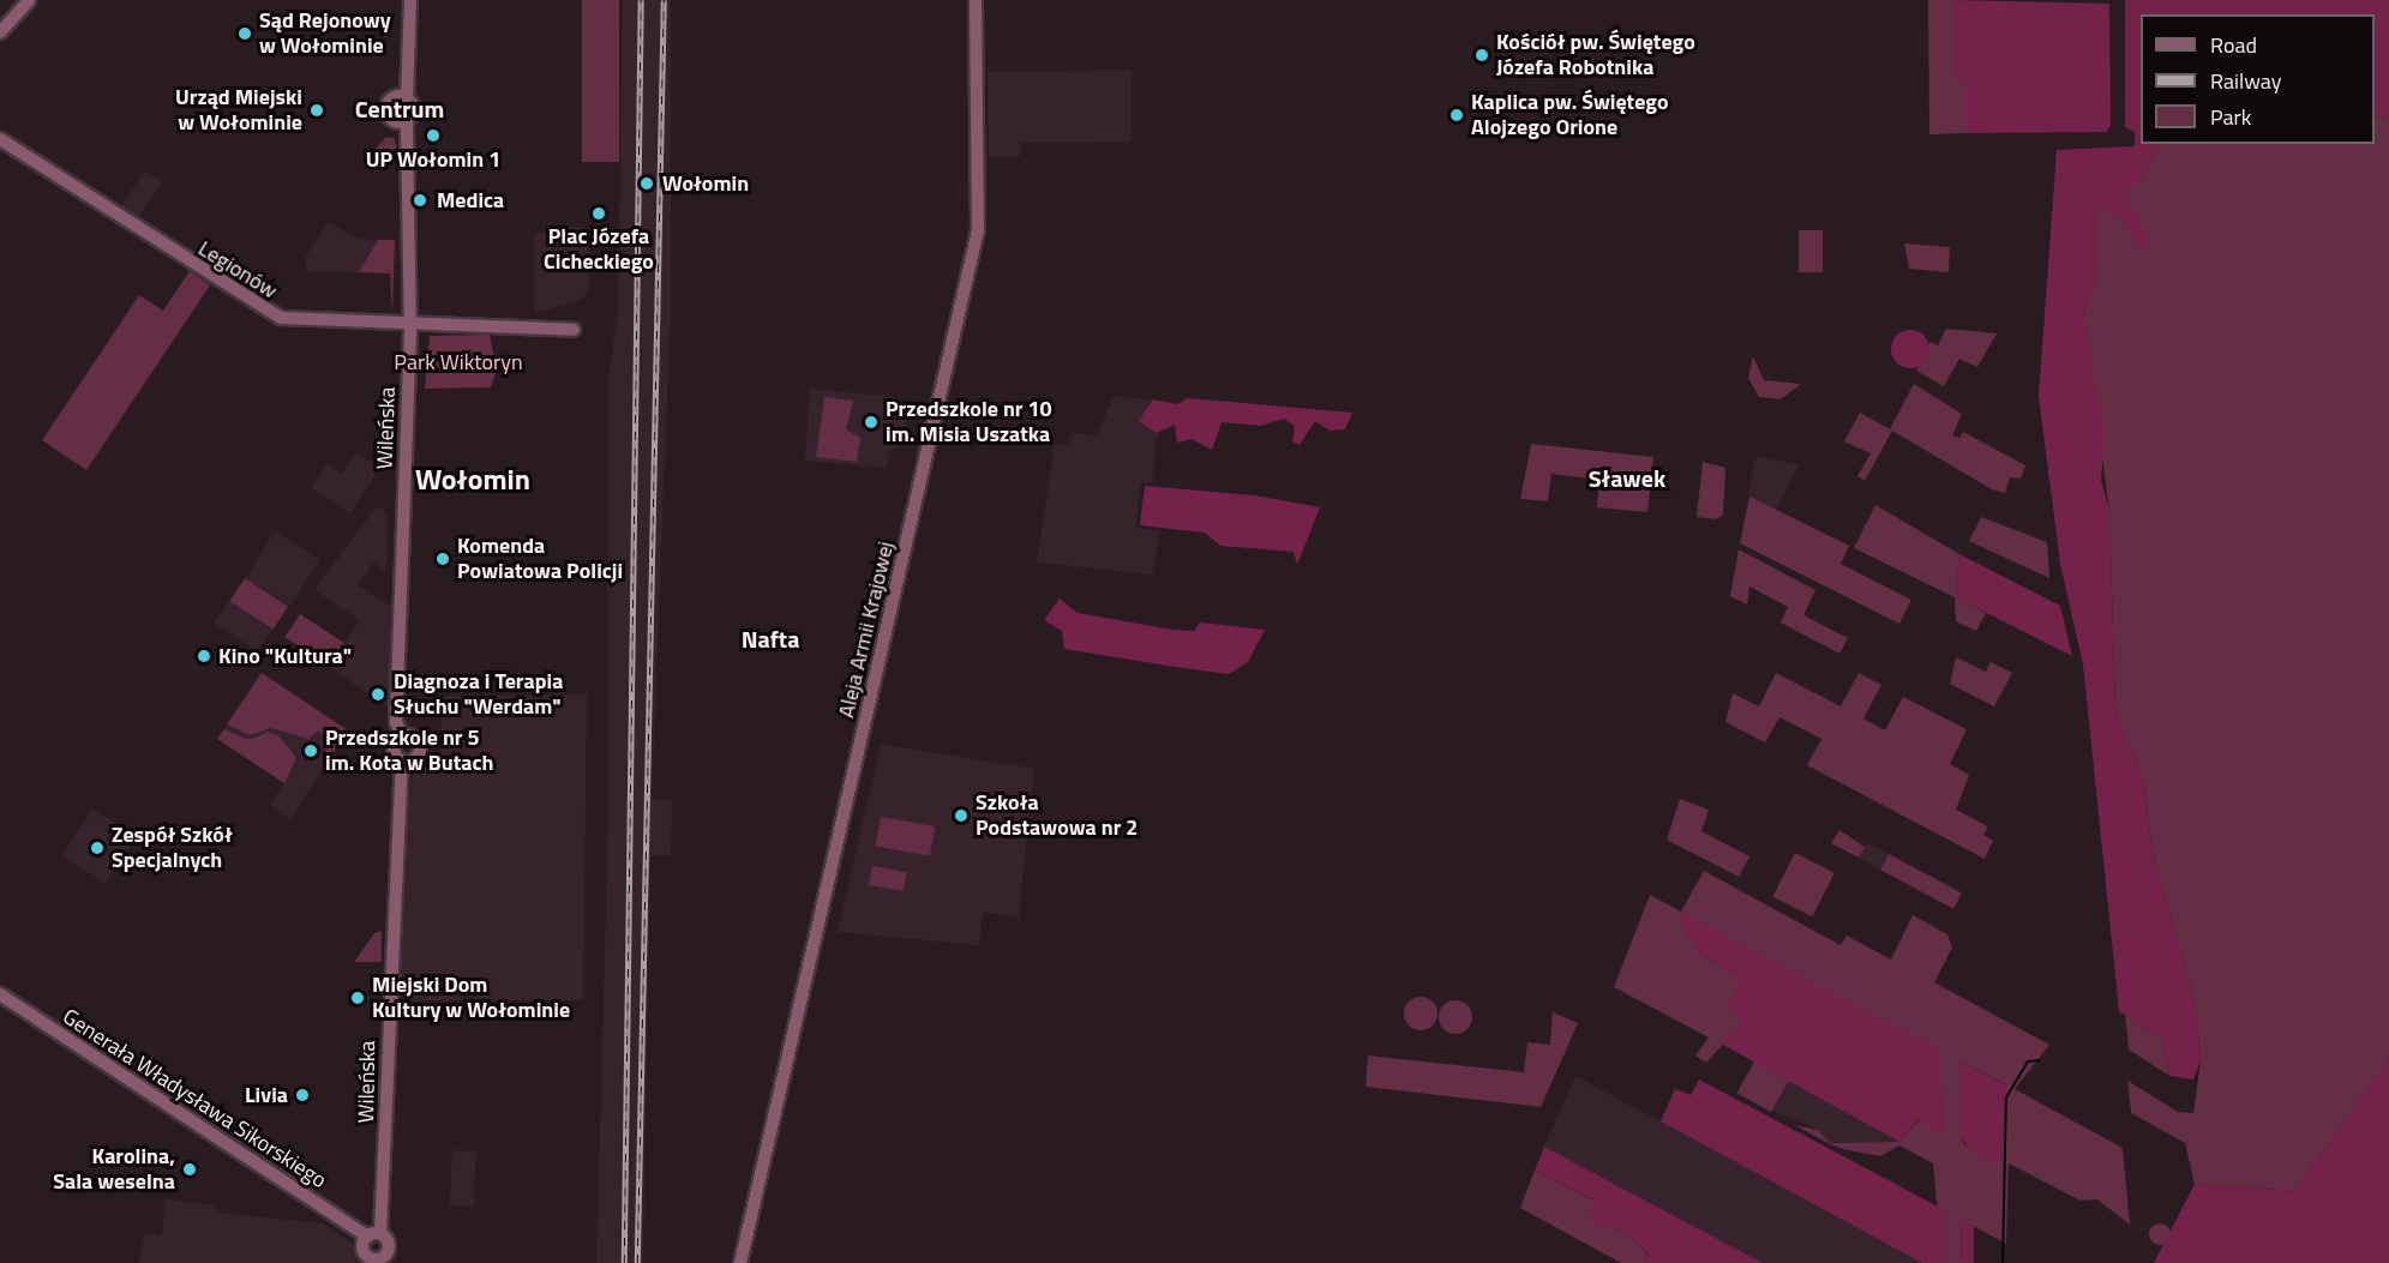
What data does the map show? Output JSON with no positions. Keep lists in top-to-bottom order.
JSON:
{
  "streets": {
    "street": [
      "Legionów",
      "Wileńska",
      "Aleja Armii Krajowej",
      "Generała Władysława Sikorskiego"
    ]
  },
  "crossings": [
    ["Legionów", "Wileńska"],
    ["Wileńska", "Generała Władysława Sikorskiego"]
  ],
  "districts": [
    "Centrum",
    "Sławek",
    "Wołomin",
    "Nafta"
  ],
  "parks": ["Park Wiktoryn"],
  "places": [
    "Sąd Rejonowy w Wołominie",
    "Kościół pw. Świętego Józefa Robotnika",
    "Urząd Miejski w Wołominie",
    "Kaplica pw. Świętego Alojzego Orione",
    "UP Wołomin 1",
    "Wołomin",
    "Medica",
    "Plac Józefa Cicheckiego",
    "Przedszkole nr 10 im. Misia Uszatka",
    "Komenda Powiatowa Policji",
    "Kino \"Kultura\"",
    "Diagnoza i Terapia Słuchu \"Werdam\"",
    "Przedszkole nr 5 im. Kota w Butach",
    "Szkoła Podstawowa nr 2",
    "Zespół Szkół Specjalnych",
    "Miejski Dom Kultury w Wołominie",
    "Livia",
    "Karolina, Sala weselna"
  ],
  "legend": ["Road", "Railway", "Park"]
}
